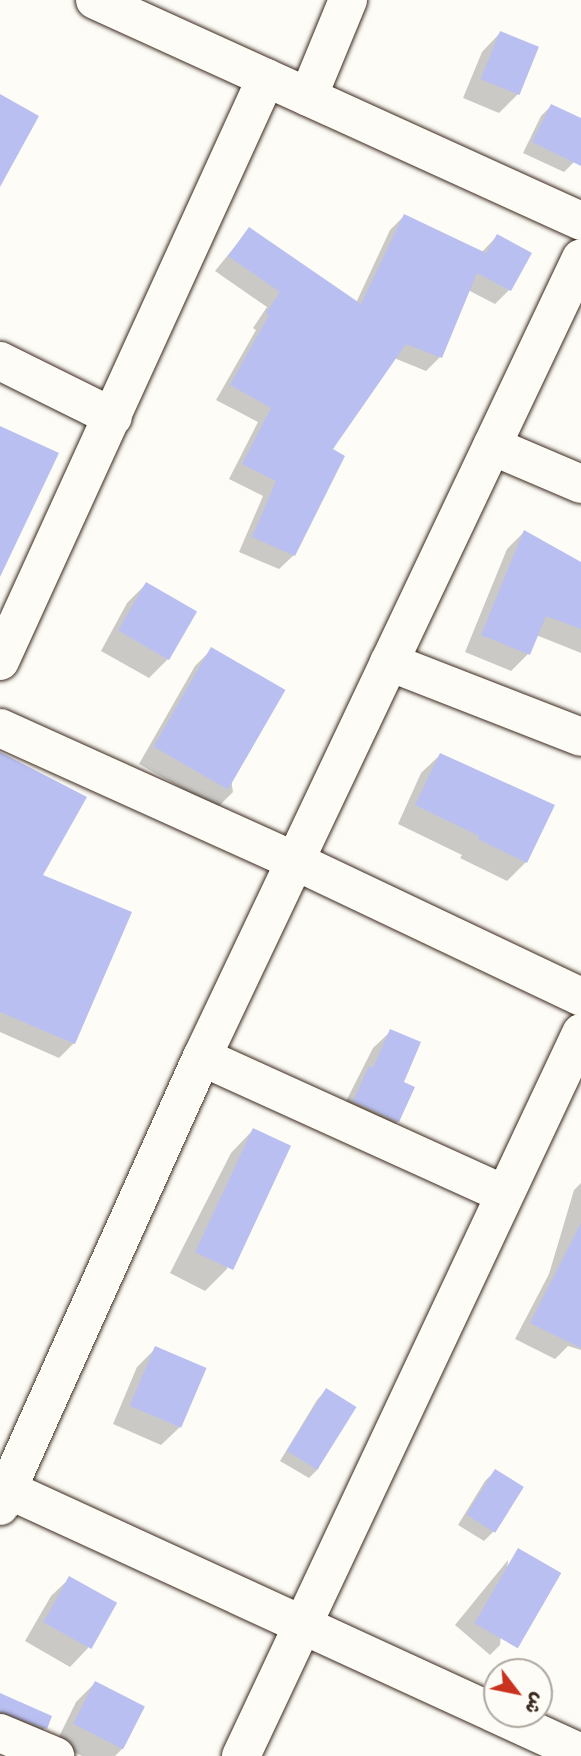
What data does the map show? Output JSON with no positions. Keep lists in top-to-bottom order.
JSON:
{
  "north": "bottom right"
}
